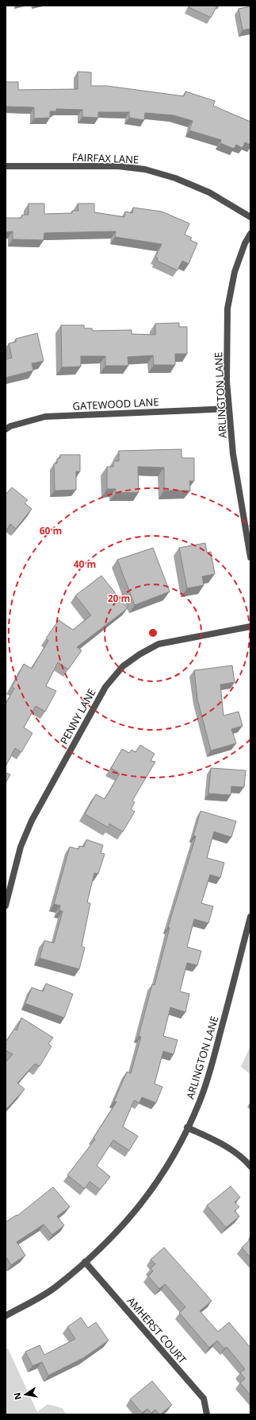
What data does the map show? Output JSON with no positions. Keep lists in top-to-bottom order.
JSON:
{
  "streets": {
    "street": [
      "FAIRFAX LANE",
      "ARLINGTON LANE",
      "GATEWOOD LANE",
      "PENNY LANE",
      "AMHERST COURT"
    ]
  },
  "crossings": [
    ["ARLINGTON LANE", "GATEWOOD LANE"],
    ["ARLINGTON LANE", "AMHERST COURT"]
  ],
  "north": "left",
  "rings": ["60 m", "40 m", "20 m"]
}
